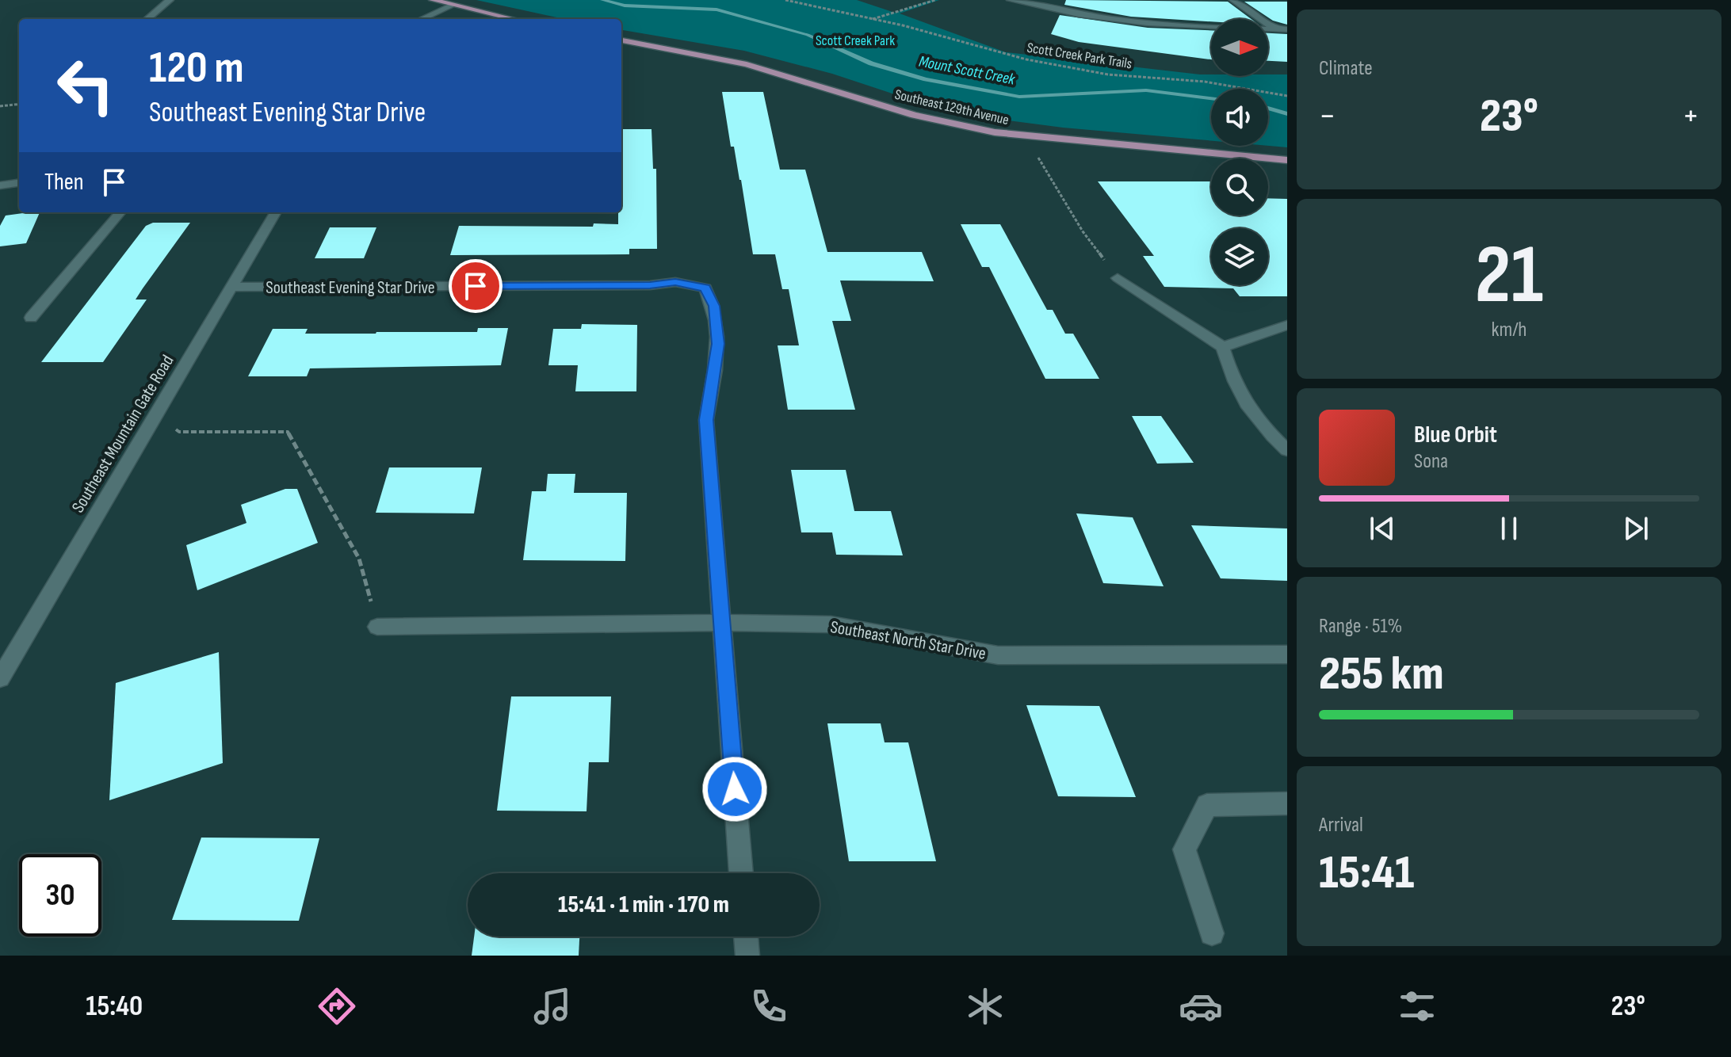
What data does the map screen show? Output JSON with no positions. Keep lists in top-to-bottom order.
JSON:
{
  "streets": {
    "main road": ["Southeast 129th Avenue"],
    "street": ["Southeast Evening Star Drive", "Southeast Mountain Gate Road", "Southeast North Star Drive"],
    "path": ["Scott Creek Park Trails"]
  },
  "crossings": [
    ["Southeast Evening Star Drive", "Southeast Mountain Gate Road"],
    ["Southeast Evening Star Drive", "Southeast North Star Drive"]
  ],
  "water": ["Mount Scott Creek"],
  "parks": ["Scott Creek Park"],
  "north": "right",
  "page": {
    "tile": [
      "Climate",
      ["21", "km/h"],
      ["Range · 51%", "255 km"],
      ["Arrival", "15:41"]
    ],
    "turn": ["120 m", "Southeast Evening Star Drive"],
    "heat": ["−", "23°", "+"],
    "then": "Then",
    "song": ["Blue Orbit", "Sona"],
    "limit": "30",
    "trip": "15:41 · 1 min · 170 m",
    "tabs": ["15:40", "23°"]
  }
}
